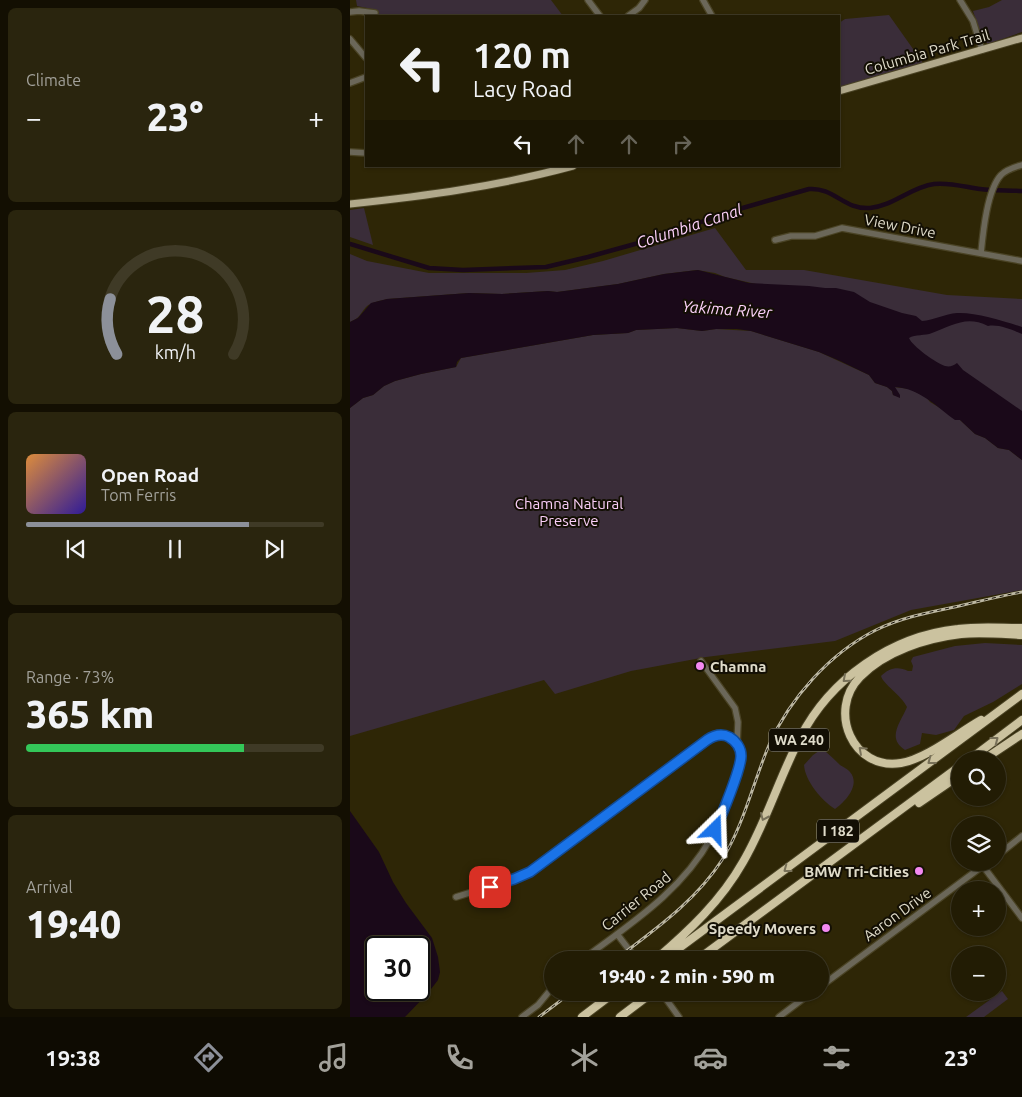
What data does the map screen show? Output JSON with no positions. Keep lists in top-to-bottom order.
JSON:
{
  "streets": {
    "highway": ["WA 240", "I 182"],
    "main road": ["Columbia Park Trail"],
    "street": ["View Drive", "Carrier Road", "Aaron Drive"]
  },
  "water": ["Columbia Canal", "Yakima River"],
  "parks": ["Chamna Natural Preserve"],
  "places": ["Chamna", "BMW Tri-Cities", "Speedy Movers"],
  "page": {
    "tile": [
      "Climate",
      ["Range · 73%", "365 km"],
      ["Arrival", "19:40"]
    ],
    "turn": ["120 m", "Lacy Road"],
    "heat": ["−", "23°", "+"],
    "song": ["Open Road", "Tom Ferris"],
    "map_buttons": ["+", "−"],
    "limit": "30",
    "trip": "19:40 · 2 min · 590 m",
    "tabs": ["19:38", "23°"],
    "gauge": ["28", "km/h"]
  }
}
